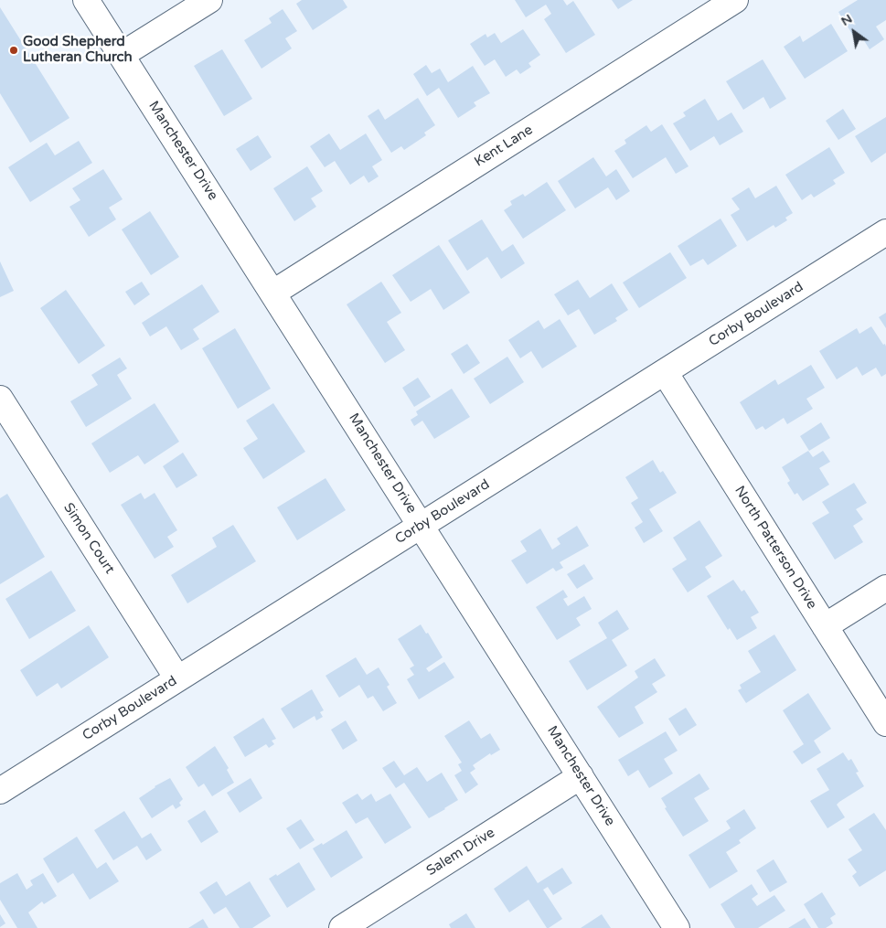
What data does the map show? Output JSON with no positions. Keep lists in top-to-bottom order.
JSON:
{
  "streets": {
    "street": [
      "Kent Lane",
      "Manchester Drive",
      "Corby Boulevard",
      "Simon Court",
      "North Patterson Drive",
      "Salem Drive"
    ]
  },
  "crossings": [
    ["Kent Lane", "Manchester Drive"],
    ["Manchester Drive", "Corby Boulevard"],
    ["Manchester Drive", "Salem Drive"],
    ["Corby Boulevard", "Simon Court"],
    ["Corby Boulevard", "North Patterson Drive"]
  ],
  "places": ["Good Shepherd Lutheran Church"],
  "north": "top left"
}
